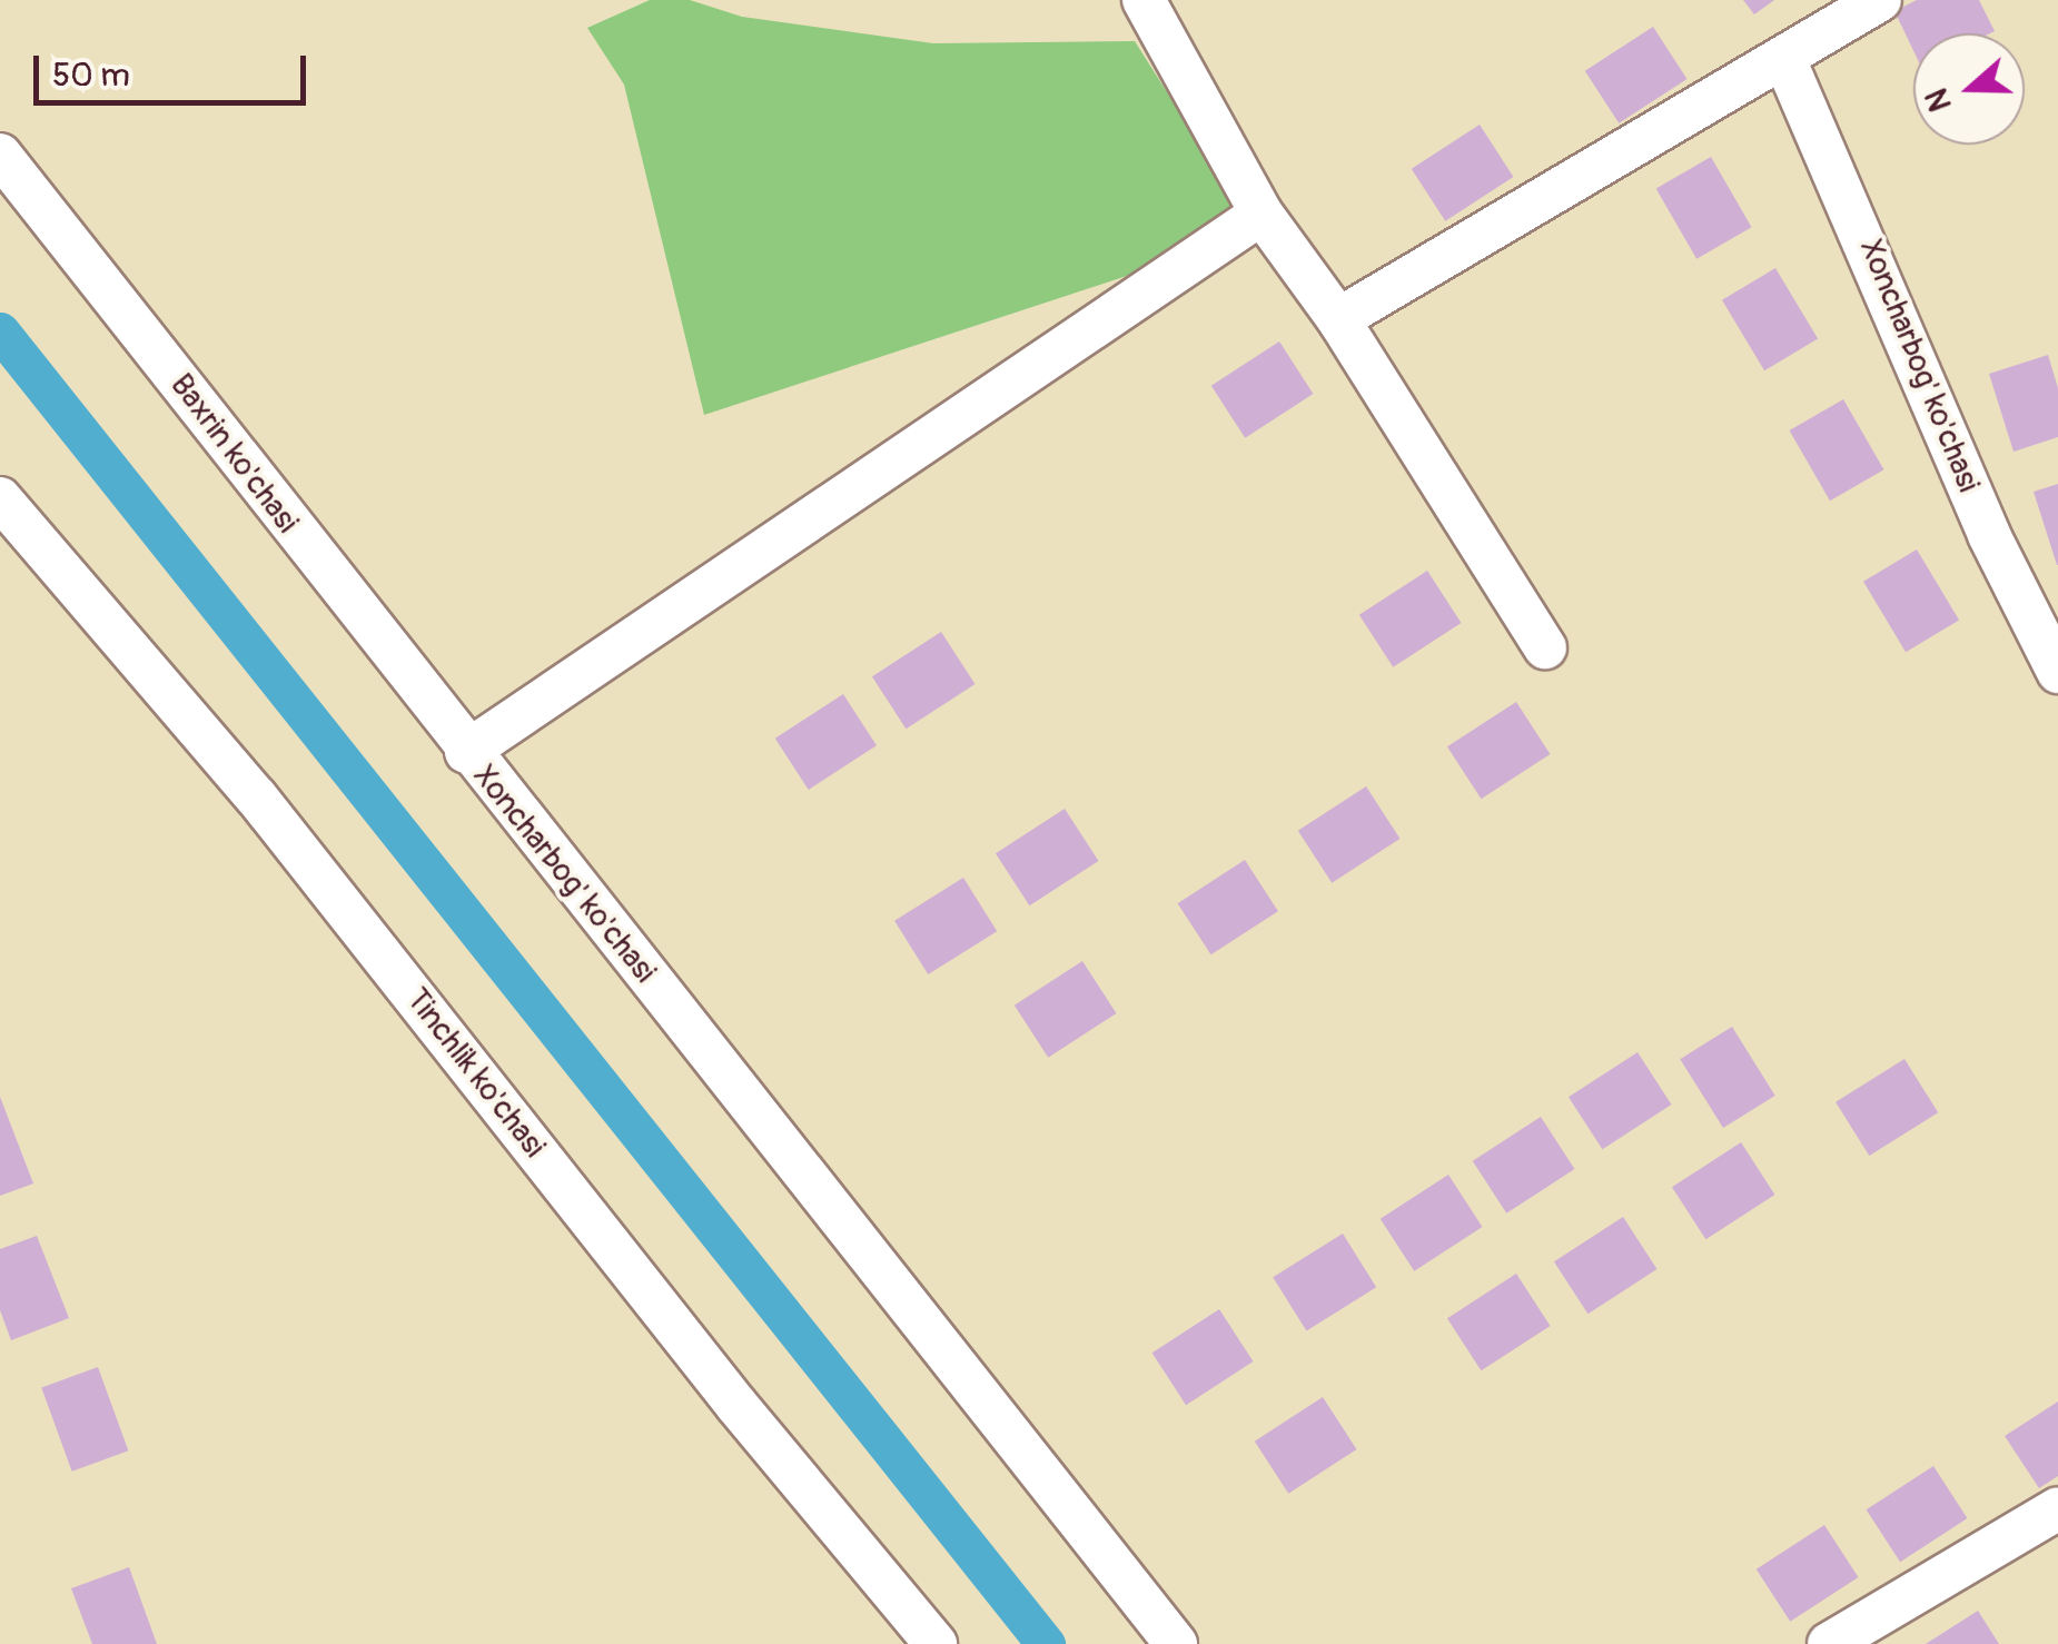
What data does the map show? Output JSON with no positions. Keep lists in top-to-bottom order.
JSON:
{
  "streets": {
    "street": ["Xoncharbog' ko'chasi", "Baxrin ko'chasi", "Tinchlik ko'chasi"]
  },
  "crossings": [
    ["Xoncharbog' ko'chasi", "Baxrin ko'chasi"]
  ],
  "scale_bar": "50 m",
  "north": "left"
}
